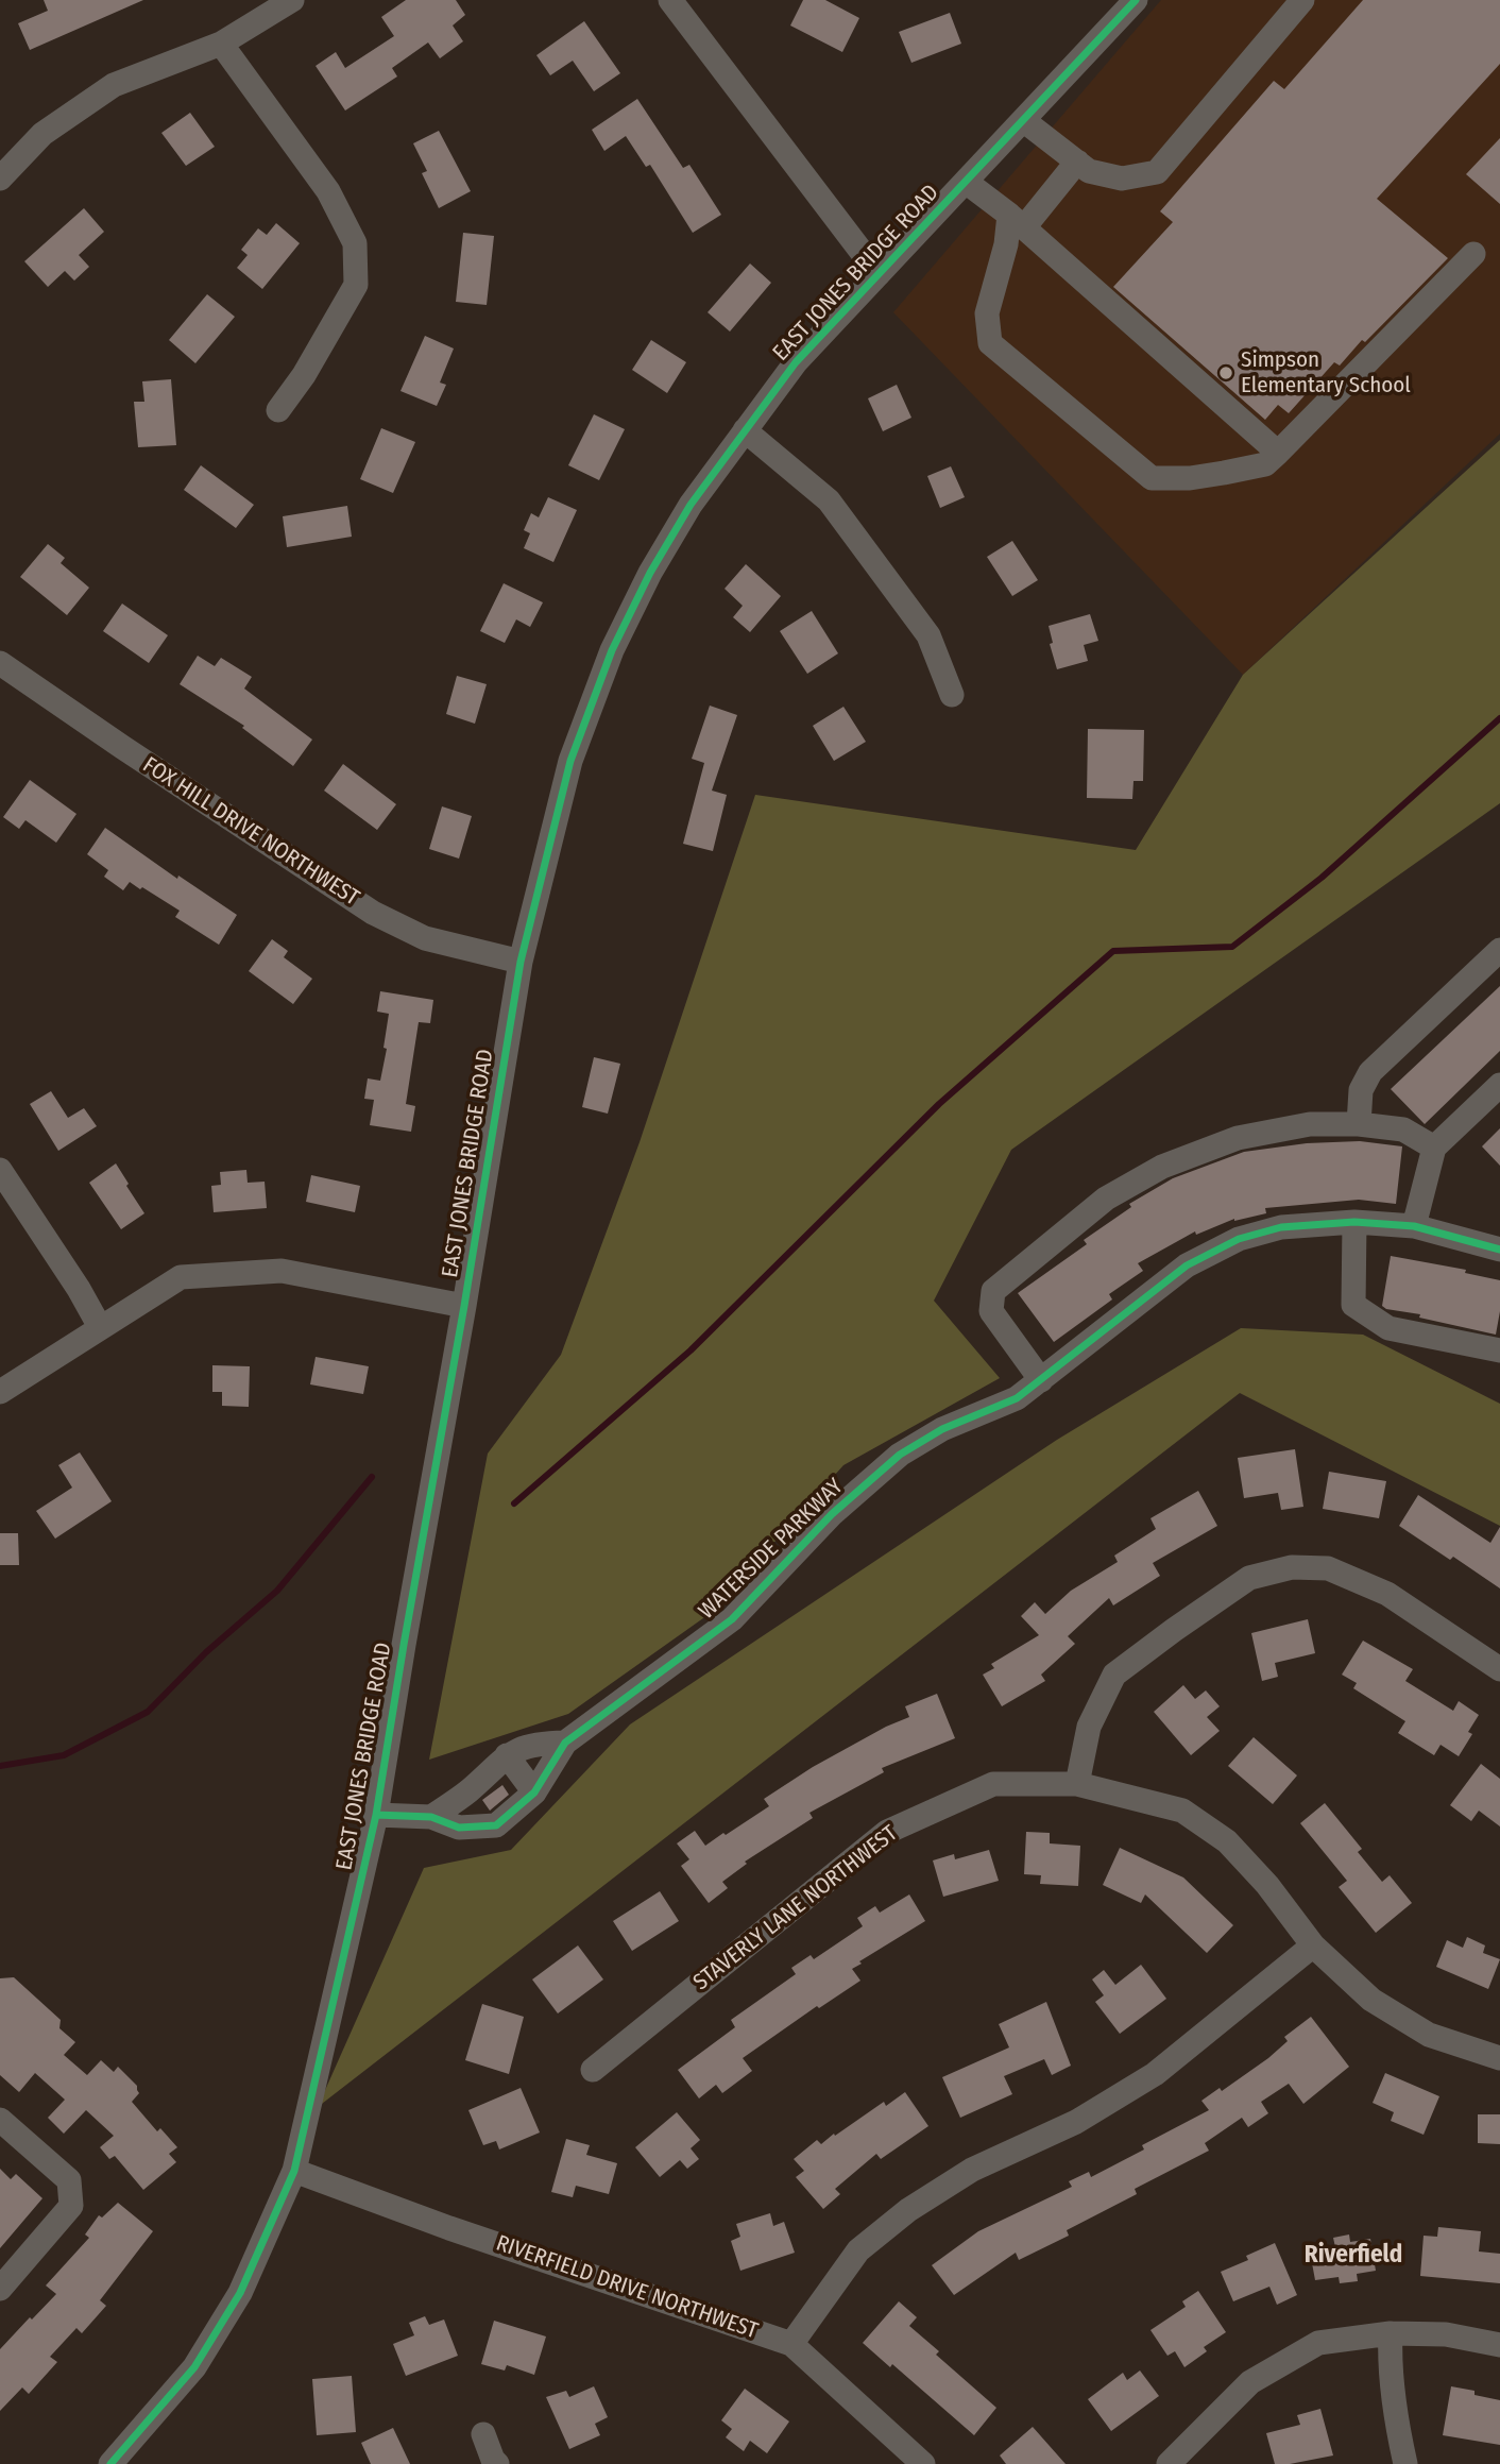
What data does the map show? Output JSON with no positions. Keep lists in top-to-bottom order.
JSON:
{
  "streets": {
    "street": [
      "EAST JONES BRIDGE ROAD",
      "FOX HILL DRIVE NORTHWEST",
      "WATERSIDE PARKWAY",
      "STAVERLY LANE NORTHWEST",
      "RIVERFIELD DRIVE NORTHWEST"
    ]
  },
  "crossings": [
    ["EAST JONES BRIDGE ROAD", "FOX HILL DRIVE NORTHWEST"],
    ["EAST JONES BRIDGE ROAD", "WATERSIDE PARKWAY"],
    ["EAST JONES BRIDGE ROAD", "RIVERFIELD DRIVE NORTHWEST"]
  ],
  "districts": ["Riverfield"],
  "places": ["Simpson Elementary School"]
}
